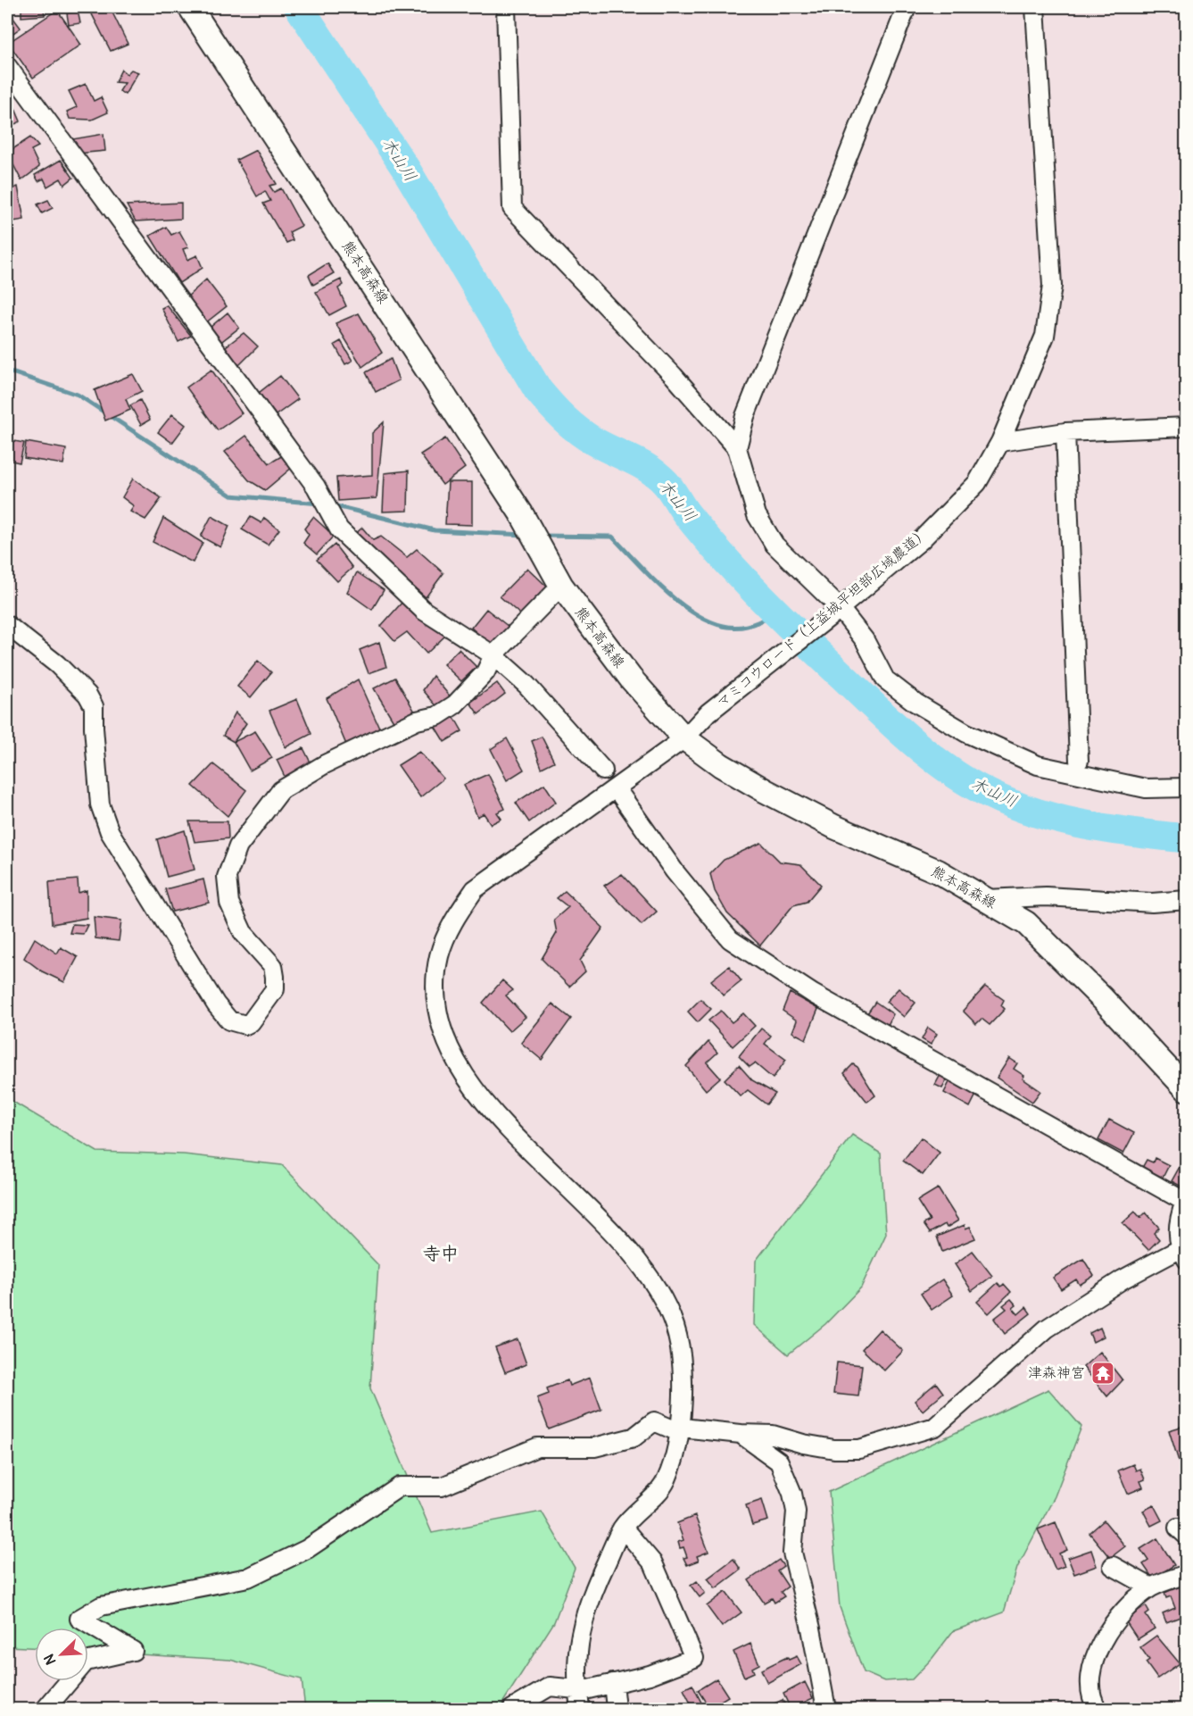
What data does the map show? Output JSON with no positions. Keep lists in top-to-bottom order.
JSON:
{
  "streets": {
    "main road": ["熊本高森線"],
    "street": ["マミコウロード（上益城平坦部広域農道）"]
  },
  "crossings": [
    ["熊本高森線", "マミコウロード（上益城平坦部広域農道）"]
  ],
  "districts": ["寺中"],
  "water": ["木山川"],
  "places": {
    "temple": ["津森神宮"]
  },
  "north": "bottom left"
}
